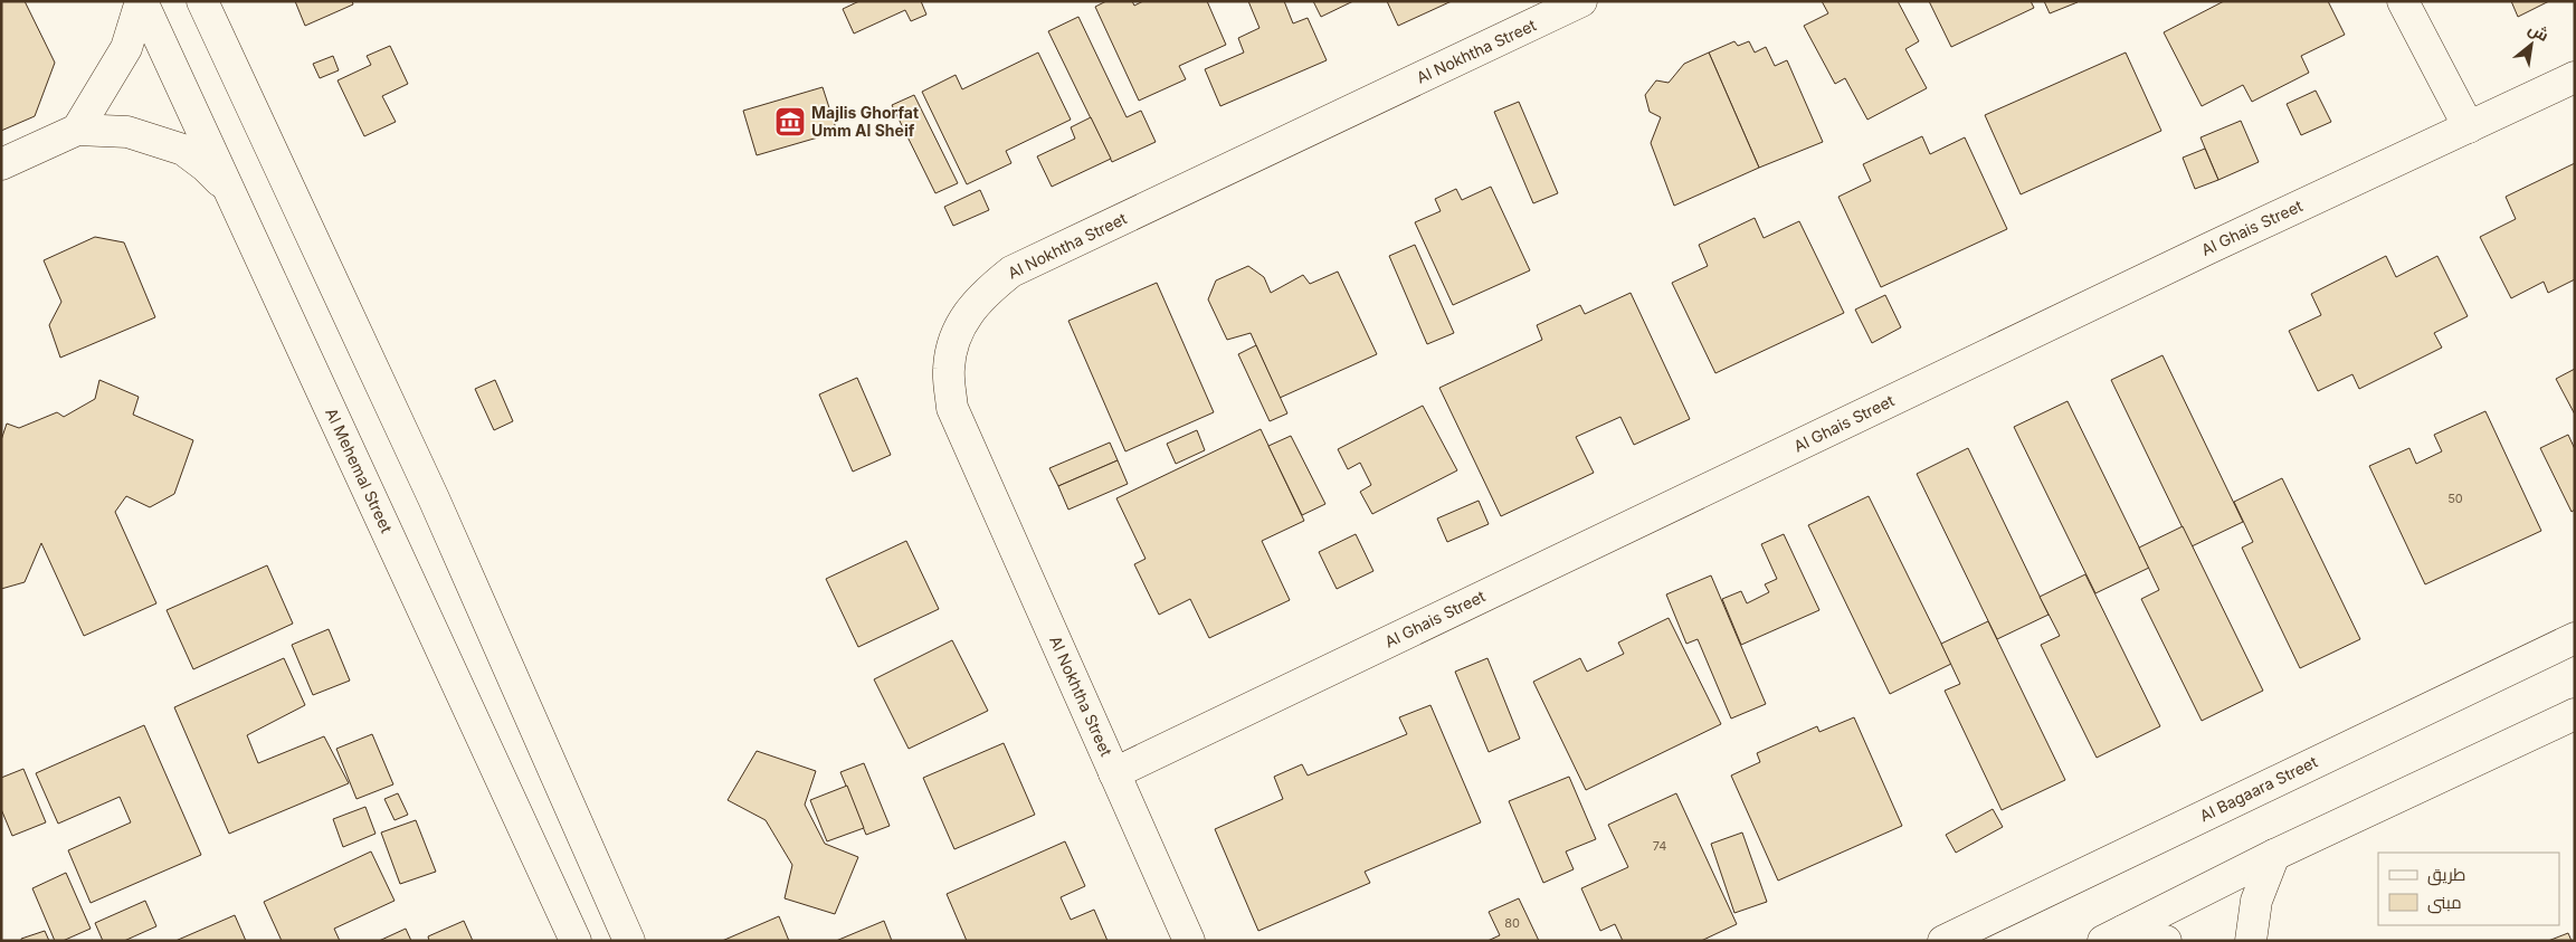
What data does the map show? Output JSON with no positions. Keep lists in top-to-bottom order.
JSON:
{
  "streets": {
    "street": [
      "Al Nokhtha Street",
      "Al Ghais Street",
      "Al Mehemal Street",
      "Al Bagaara Street"
    ]
  },
  "crossings": [
    ["Al Nokhtha Street", "Al Ghais Street"]
  ],
  "places": {
    "museum": ["Majlis Ghorfat Umm Al Sheif"]
  },
  "house_numbers": ["50", "74", "80"],
  "legend": ["طريق", "مبنى"],
  "north": "top right"
}
